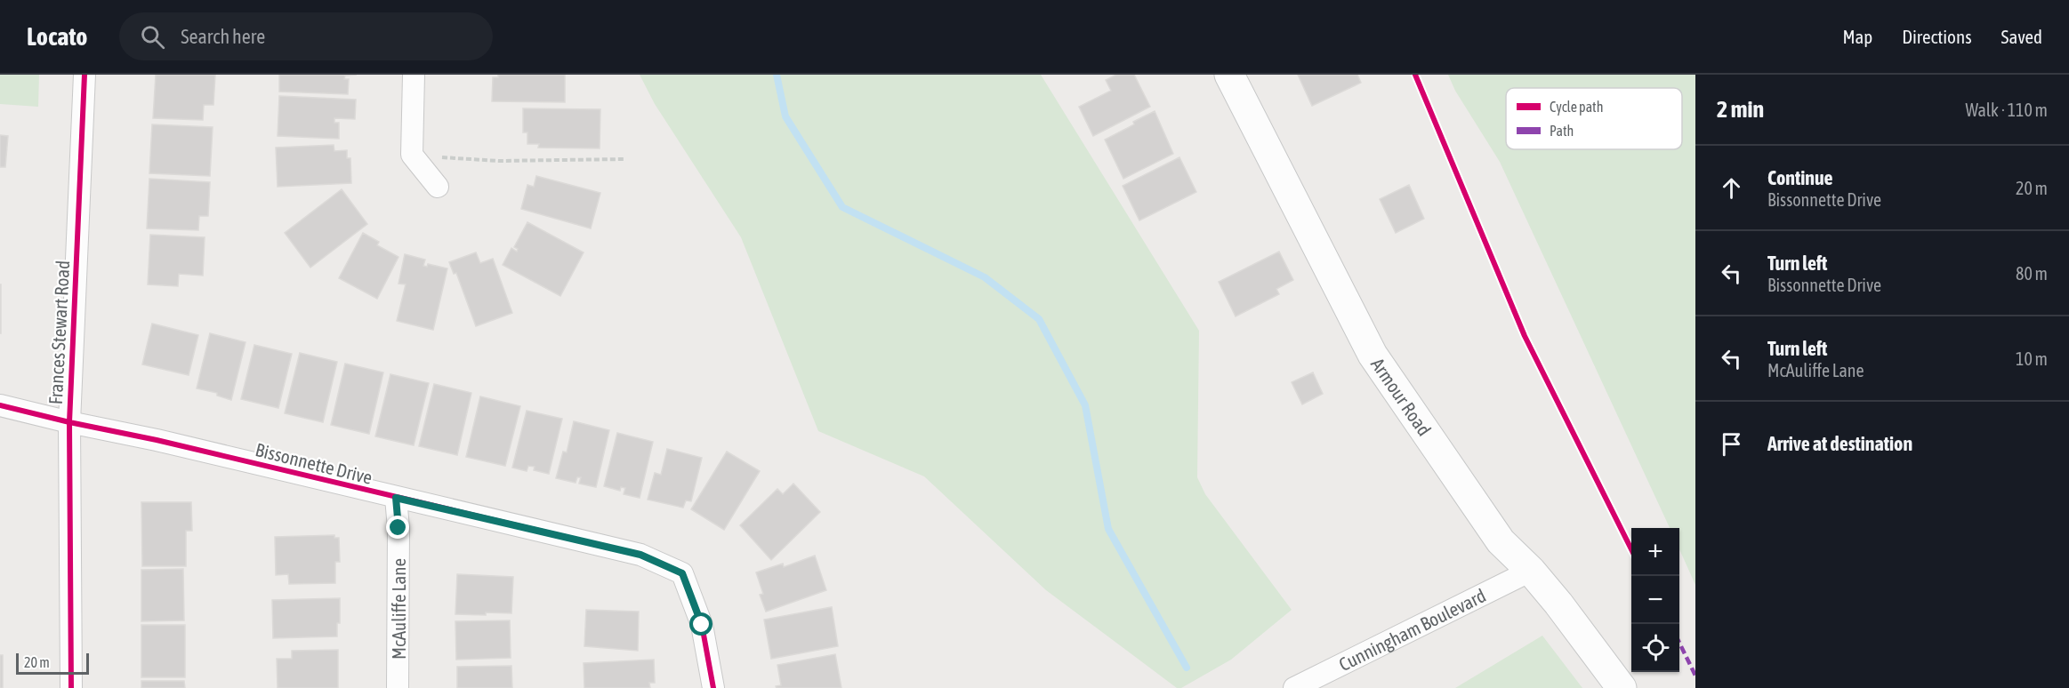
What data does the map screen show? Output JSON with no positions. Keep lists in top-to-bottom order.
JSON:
{
  "streets": {
    "main road": ["Armour Road"],
    "street": [
      "Frances Stewart Road",
      "Bissonnette Drive",
      "McAuliffe Lane",
      "Cunningham Boulevard"
    ]
  },
  "crossings": [
    ["Frances Stewart Road", "Bissonnette Drive"],
    ["Armour Road", "Cunningham Boulevard"],
    ["Bissonnette Drive", "McAuliffe Lane"]
  ],
  "legend": ["Cycle path", "Path"],
  "scale_bar": "20 m",
  "page": {
    "header": "Locato",
    "search": "Search here",
    "nav": ["Map", "Directions", "Saved"],
    "heading": ["2 min", "Walk · 110 m"],
    "list": [
      ["Continue", "Bissonnette Drive", "20 m"],
      ["Turn left", "Bissonnette Drive", "80 m"],
      ["Turn left", "McAuliffe Lane", "10 m"],
      "Arrive at destination"
    ],
    "map_buttons": ["+", "−"],
    "scale": "20 m"
  }
}
